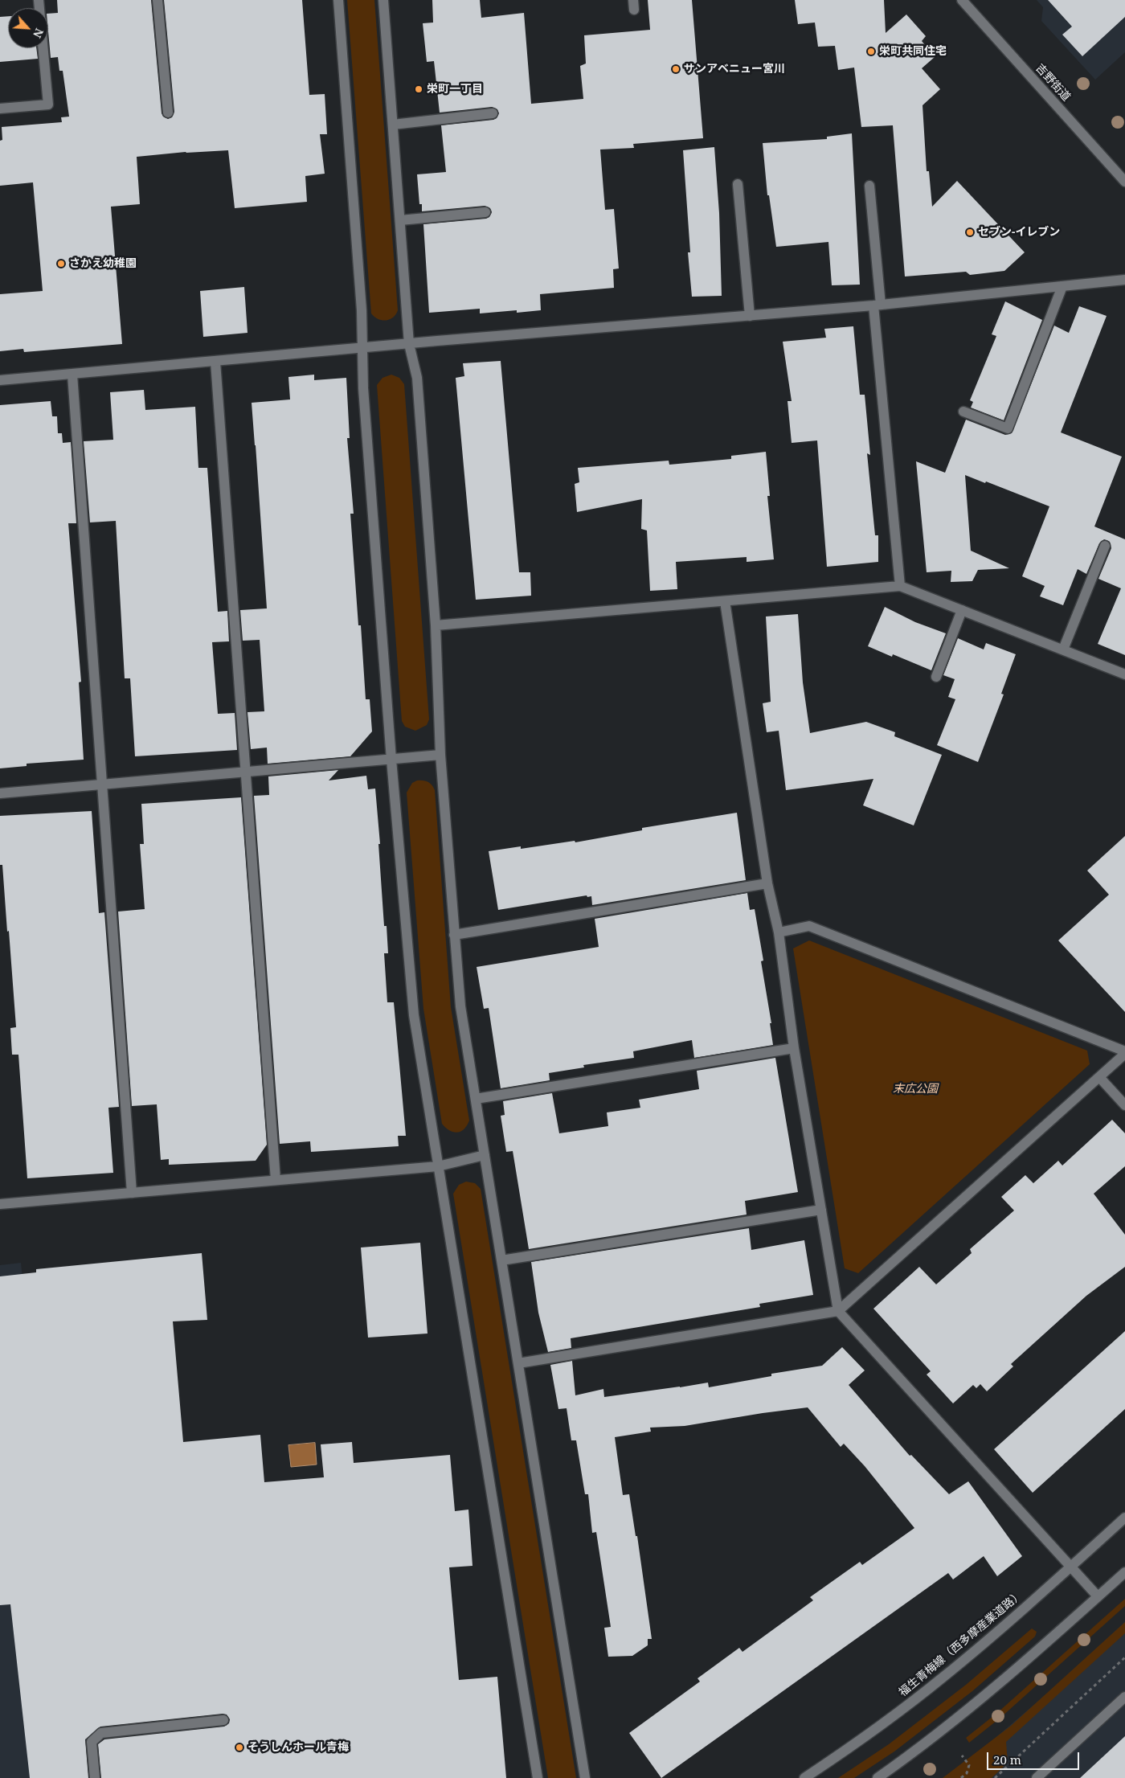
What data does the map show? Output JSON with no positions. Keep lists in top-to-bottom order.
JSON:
{
  "streets": {
    "street": ["吉野街道", "福生青梅線（西多摩産業道路）"]
  },
  "parks": ["末広公園"],
  "places": [
    "栄町共同住宅",
    "サンアベニュー宮川",
    "栄町一丁目",
    "セブン-イレブン",
    "さかえ幼稚園",
    "そうしんホール青梅"
  ],
  "scale_bar": "20 m",
  "north": "bottom right"
}
